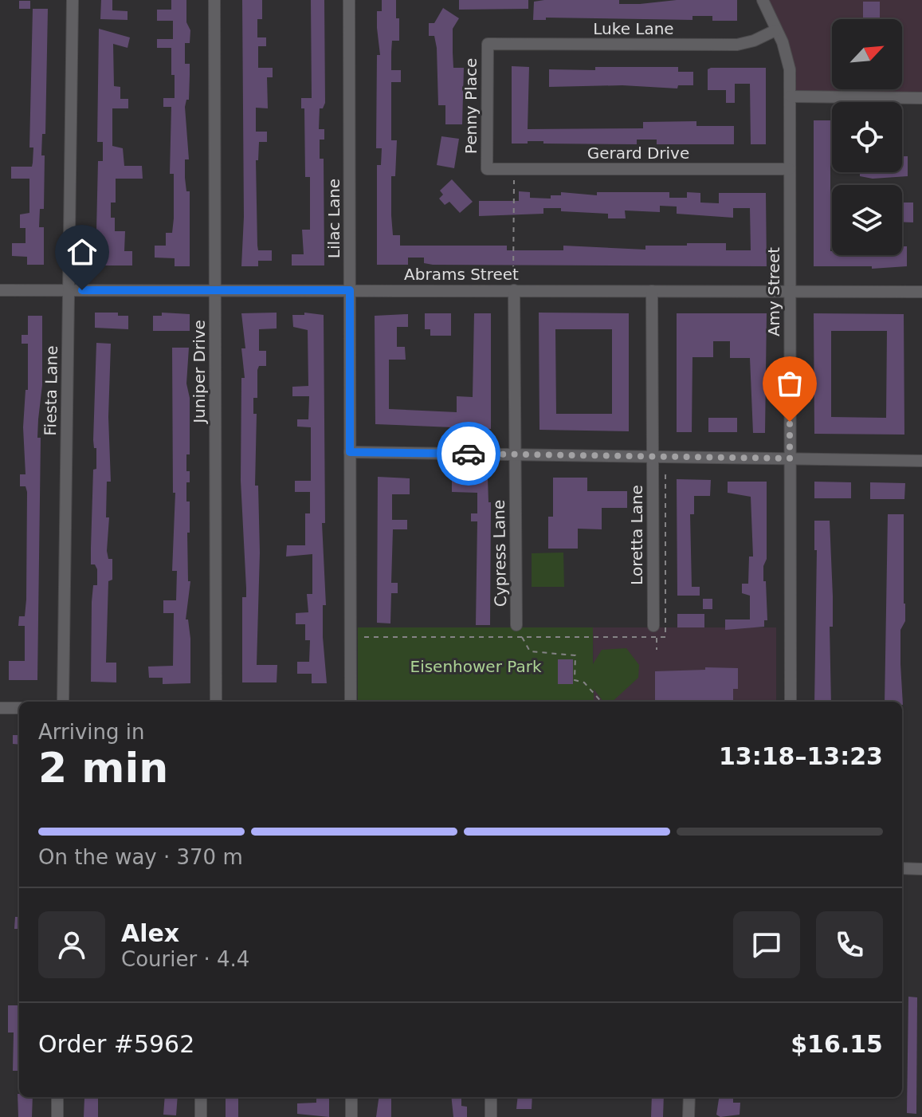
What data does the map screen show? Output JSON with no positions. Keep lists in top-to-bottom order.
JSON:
{
  "streets": {
    "street": [
      "Luke Lane",
      "Penny Place",
      "Gerard Drive",
      "Lilac Lane",
      "Abrams Street",
      "Amy Street",
      "Juniper Drive",
      "Fiesta Lane",
      "Loretta Lane",
      "Cypress Lane"
    ]
  },
  "crossings": [
    ["Luke Lane", "Penny Place"],
    ["Luke Lane", "Amy Street"],
    ["Penny Place", "Gerard Drive"],
    ["Gerard Drive", "Amy Street"],
    ["Lilac Lane", "Abrams Street"],
    ["Abrams Street", "Amy Street"],
    ["Abrams Street", "Juniper Drive"],
    ["Abrams Street", "Fiesta Lane"],
    ["Abrams Street", "Loretta Lane"],
    ["Abrams Street", "Cypress Lane"]
  ],
  "parks": ["Eisenhower Park"],
  "north": "top right",
  "page": {
    "heading": ["2 min", "Arriving in", "13:18–13:23"],
    "panel": [
      "Alex",
      "Courier · 4.4",
      "Order #5962",
      "$16.15"
    ],
    "bar": "On the way · 370 m"
  }
}
